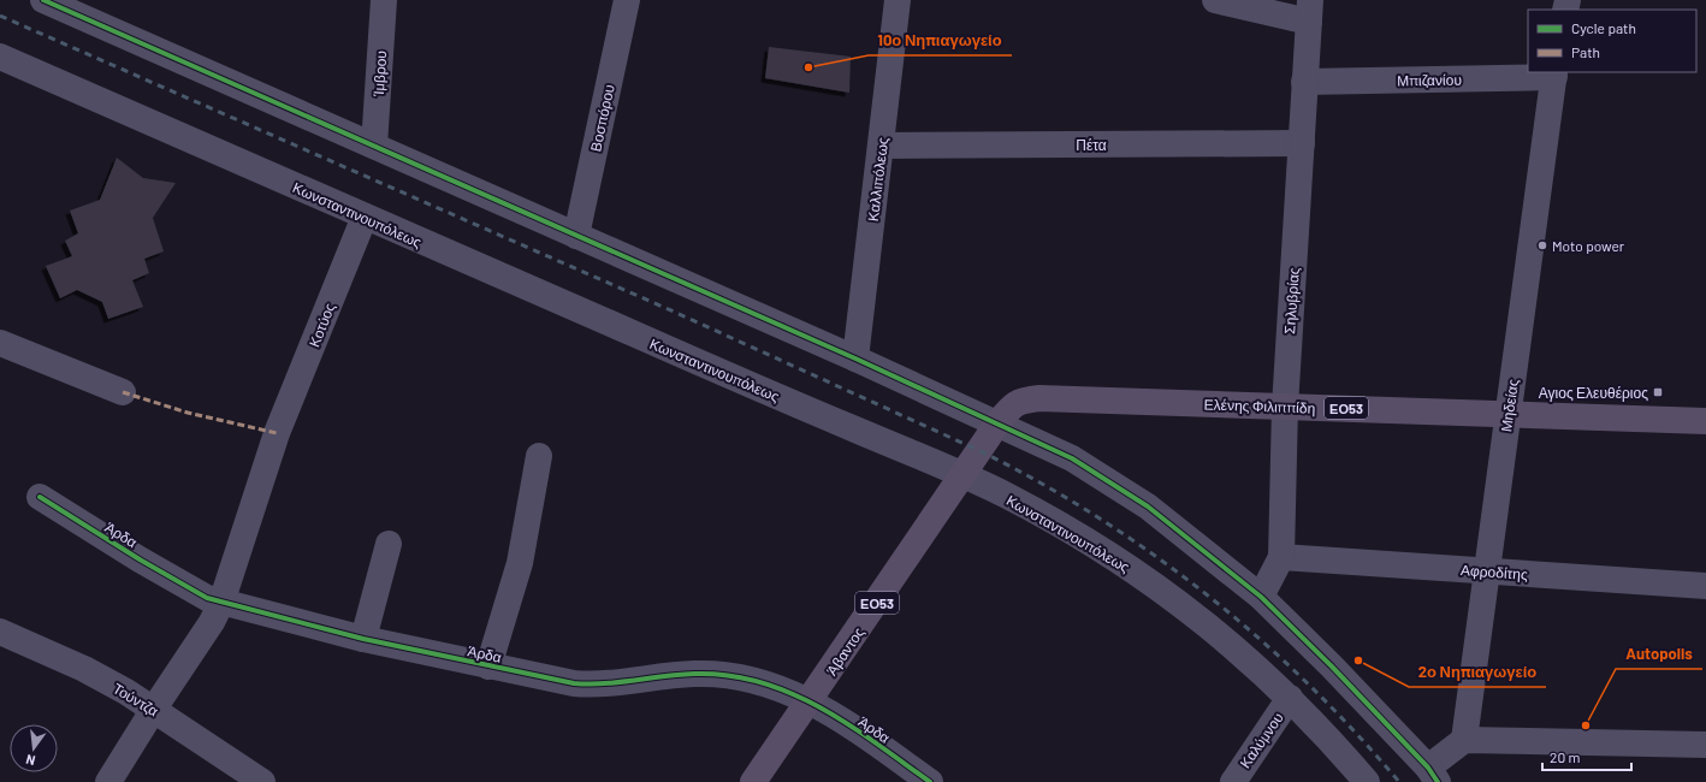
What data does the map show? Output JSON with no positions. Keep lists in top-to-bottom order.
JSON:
{
  "streets": {
    "main road": ["Ελένης Φιλιππίδη", "ΕΟ53", "Άβαντος"],
    "street": [
      "Ίμβρου",
      "Μπιζανίου",
      "Βοσπόρου",
      "Πέτα",
      "Καλλιπόλεως",
      "Κωνσταντινουπόλεως",
      "Σηλυβρίας",
      "Κοτύος",
      "Μηδείας",
      "Άρδα",
      "Αφροδίτης",
      "Τούντζα",
      "Καλύμνου"
    ]
  },
  "crossings": [
    ["Μπιζανίου", "Σηλυβρίας"],
    ["Μπιζανίου", "Μηδείας"],
    ["Πέτα", "Καλλιπόλεως"],
    ["Πέτα", "Σηλυβρίας"],
    ["Κωνσταντινουπόλεως", "Κοτύος"],
    ["Κωνσταντινουπόλεως", "Άβαντος"],
    ["Κωνσταντινουπόλεως", "Καλύμνου"],
    ["Σηλυβρίας", "Ελένης Φιλιππίδη"],
    ["Σηλυβρίας", "Αφροδίτης"],
    ["Κοτύος", "Άρδα"],
    ["Ελένης Φιλιππίδη", "Μηδείας"],
    ["Ελένης Φιλιππίδη", "Άβαντος"],
    ["Μηδείας", "Αφροδίτης"],
    ["Άρδα", "Άβαντος"]
  ],
  "places": {
    "other": [
      "10ο Νηπιαγωγείο",
      "Moto power",
      "2ο Νηπιαγωγείο",
      "Autopolis"
    ],
    "transit": ["Αγιος Ελευθέριος"]
  },
  "legend": ["Cycle path", "Path"],
  "scale_bar": "20 m",
  "north": "bottom"
}
